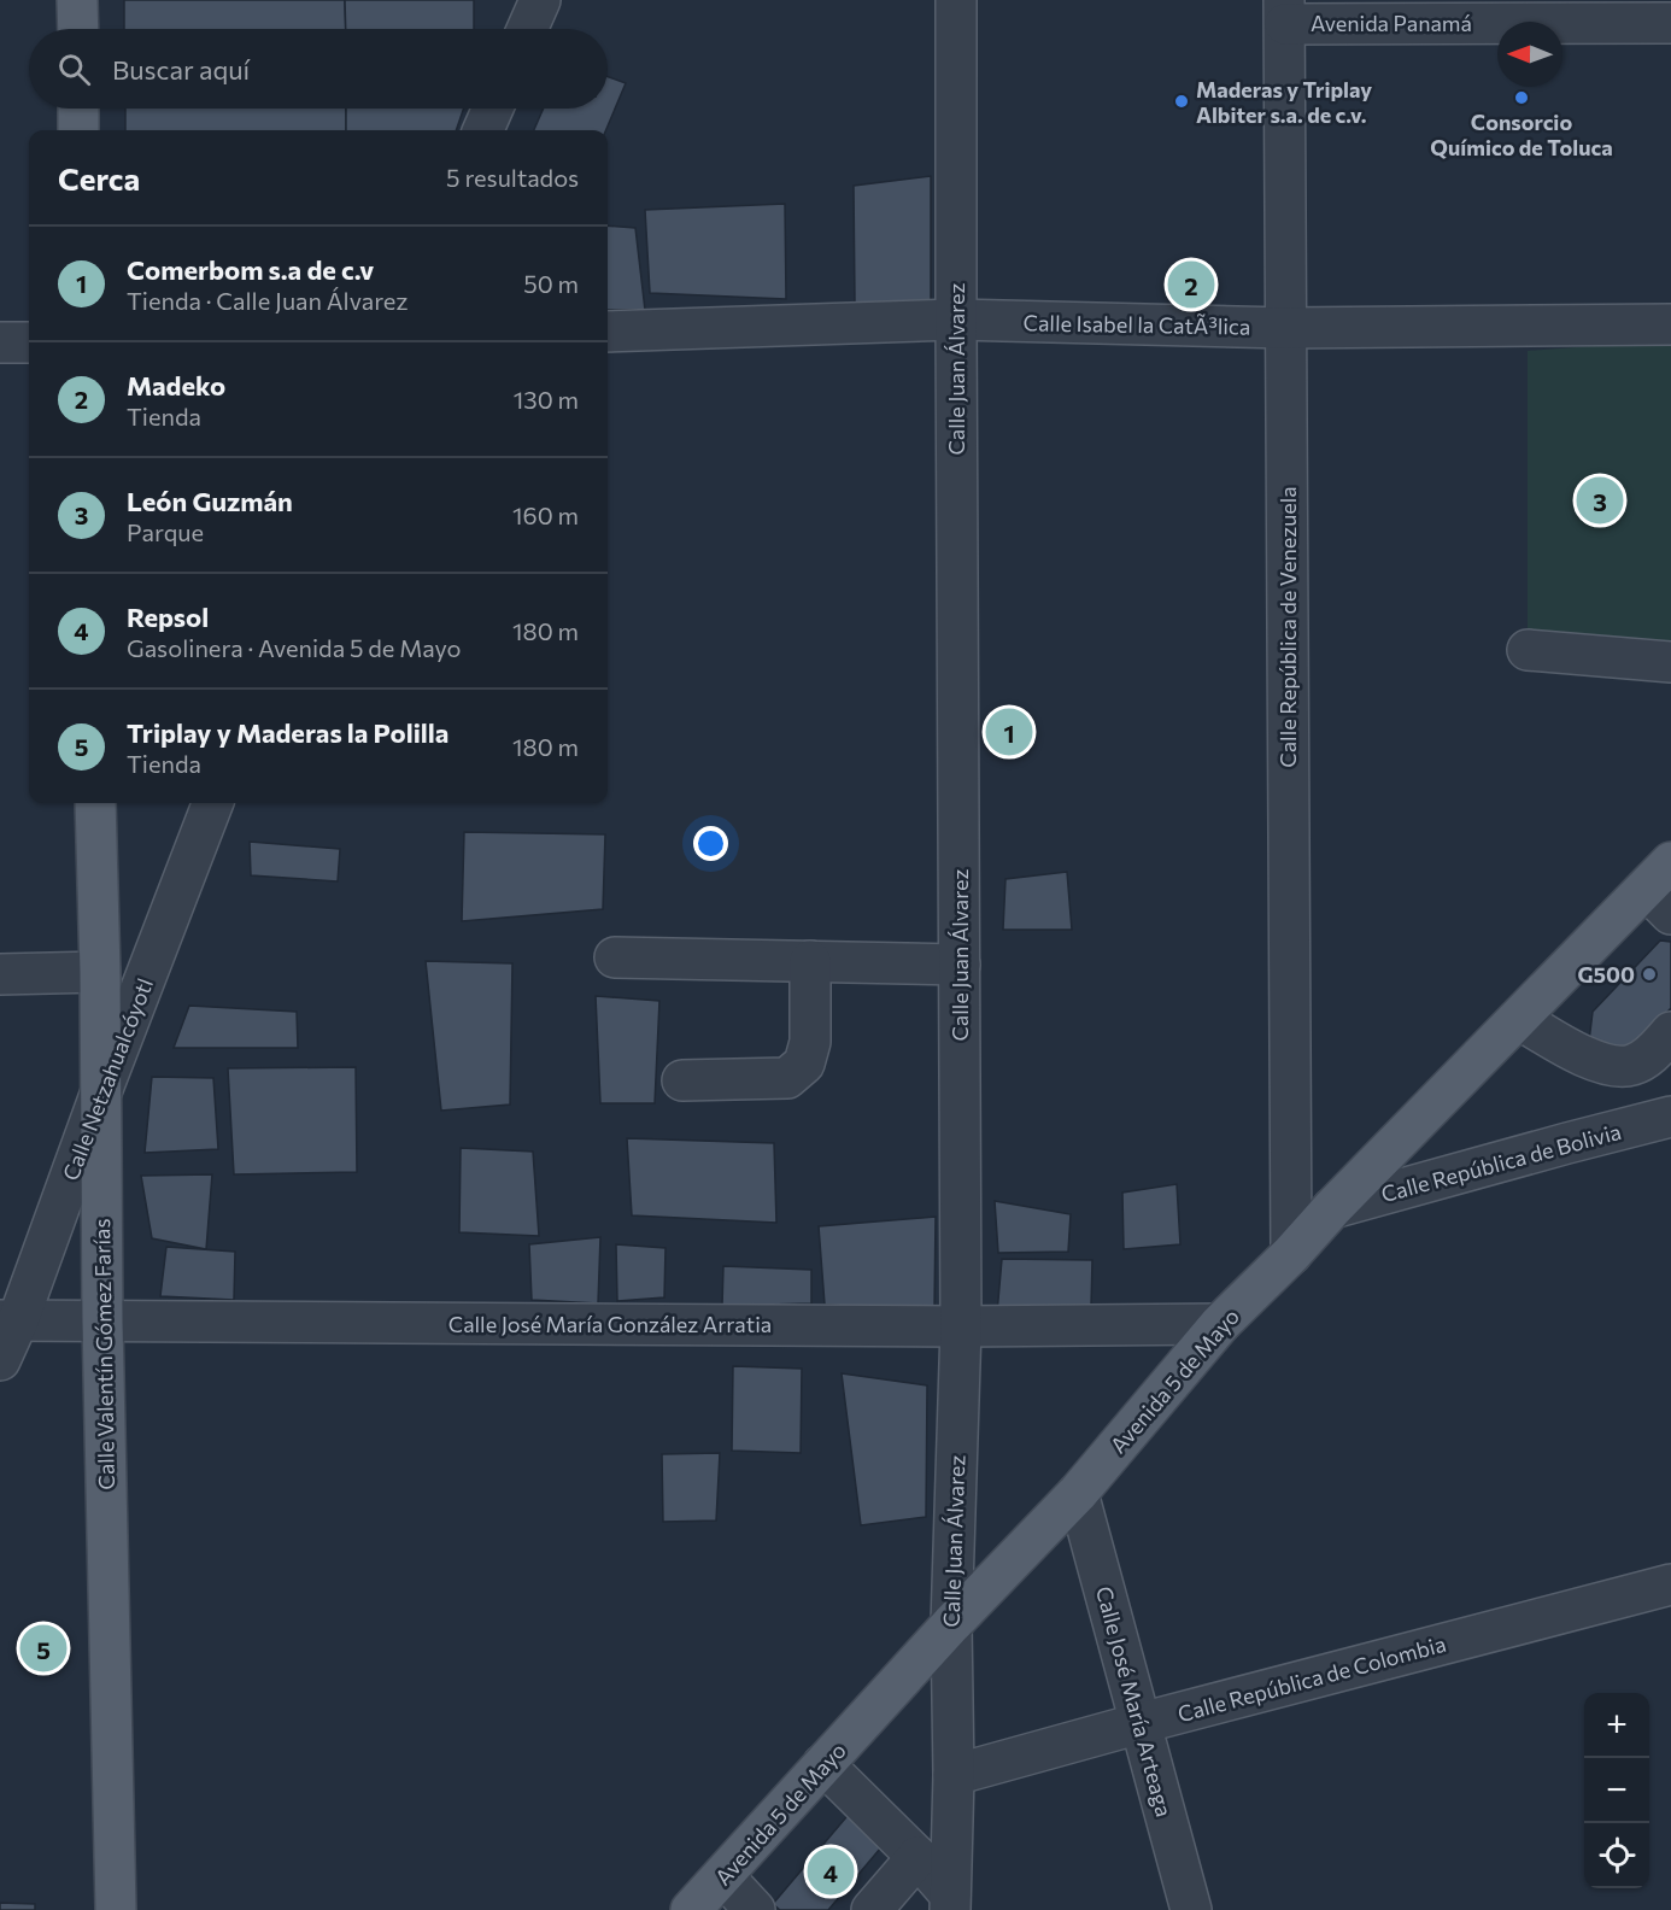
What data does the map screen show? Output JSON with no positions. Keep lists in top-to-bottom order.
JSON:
{
  "streets": {
    "main road": ["Calle Valentín Gómez Farías", "Avenida 5 de Mayo"],
    "street": [
      "Avenida Panamá",
      "Calle Isabel la CatÃ³lica",
      "Calle Juan Álvarez",
      "Calle República de Venezuela",
      "Calle Netzahualcóyotl",
      "Calle República de Bolivia",
      "Calle José María González Arratia",
      "Calle República de Colombia",
      "Calle José María Arteaga"
    ]
  },
  "crossings": [
    ["Avenida Panamá", "Calle República de Venezuela"],
    ["Calle Isabel la CatÃ³lica", "Calle Juan Álvarez"],
    ["Calle Isabel la CatÃ³lica", "Calle República de Venezuela"],
    ["Calle Juan Álvarez", "Calle José María González Arratia"],
    ["Calle Juan Álvarez", "Avenida 5 de Mayo"],
    ["Calle Juan Álvarez", "Calle República de Colombia"],
    ["Calle República de Venezuela", "Avenida 5 de Mayo"],
    ["Calle Netzahualcóyotl", "Calle José María González Arratia"],
    ["Calle Netzahualcóyotl", "Calle Valentín Gómez Farías"],
    ["Calle República de Bolivia", "Avenida 5 de Mayo"],
    ["Calle José María González Arratia", "Calle Valentín Gómez Farías"],
    ["Calle José María González Arratia", "Avenida 5 de Mayo"],
    ["Avenida 5 de Mayo", "Calle José María Arteaga"],
    ["Calle República de Colombia", "Calle José María Arteaga"]
  ],
  "places": ["Consorcio Químico de Toluca", "Maderas y Triplay Albiter s.a. de c.v.", "G500"],
  "north": "left",
  "page": {
    "search": "Buscar aquí",
    "heading": ["Cerca", "5 resultados"],
    "list": [
      {
        "mark": "1",
        "name": "Comerbom s.a de c.v",
        "note": "Tienda · Calle Juan Álvarez",
        "value": "50 m"
      },
      {
        "mark": "2",
        "name": "Madeko",
        "note": "Tienda",
        "value": "130 m"
      },
      {
        "mark": "3",
        "name": "León Guzmán",
        "note": "Parque",
        "value": "160 m"
      },
      {
        "mark": "4",
        "name": "Repsol",
        "note": "Gasolinera · Avenida 5 de Mayo",
        "value": "180 m"
      },
      {
        "mark": "5",
        "name": "Triplay y Maderas la Polilla",
        "note": "Tienda",
        "value": "180 m"
      }
    ],
    "pins": [
      "2",
      "3",
      "1",
      "5",
      "4"
    ],
    "map_buttons": ["+", "−"]
  }
}
